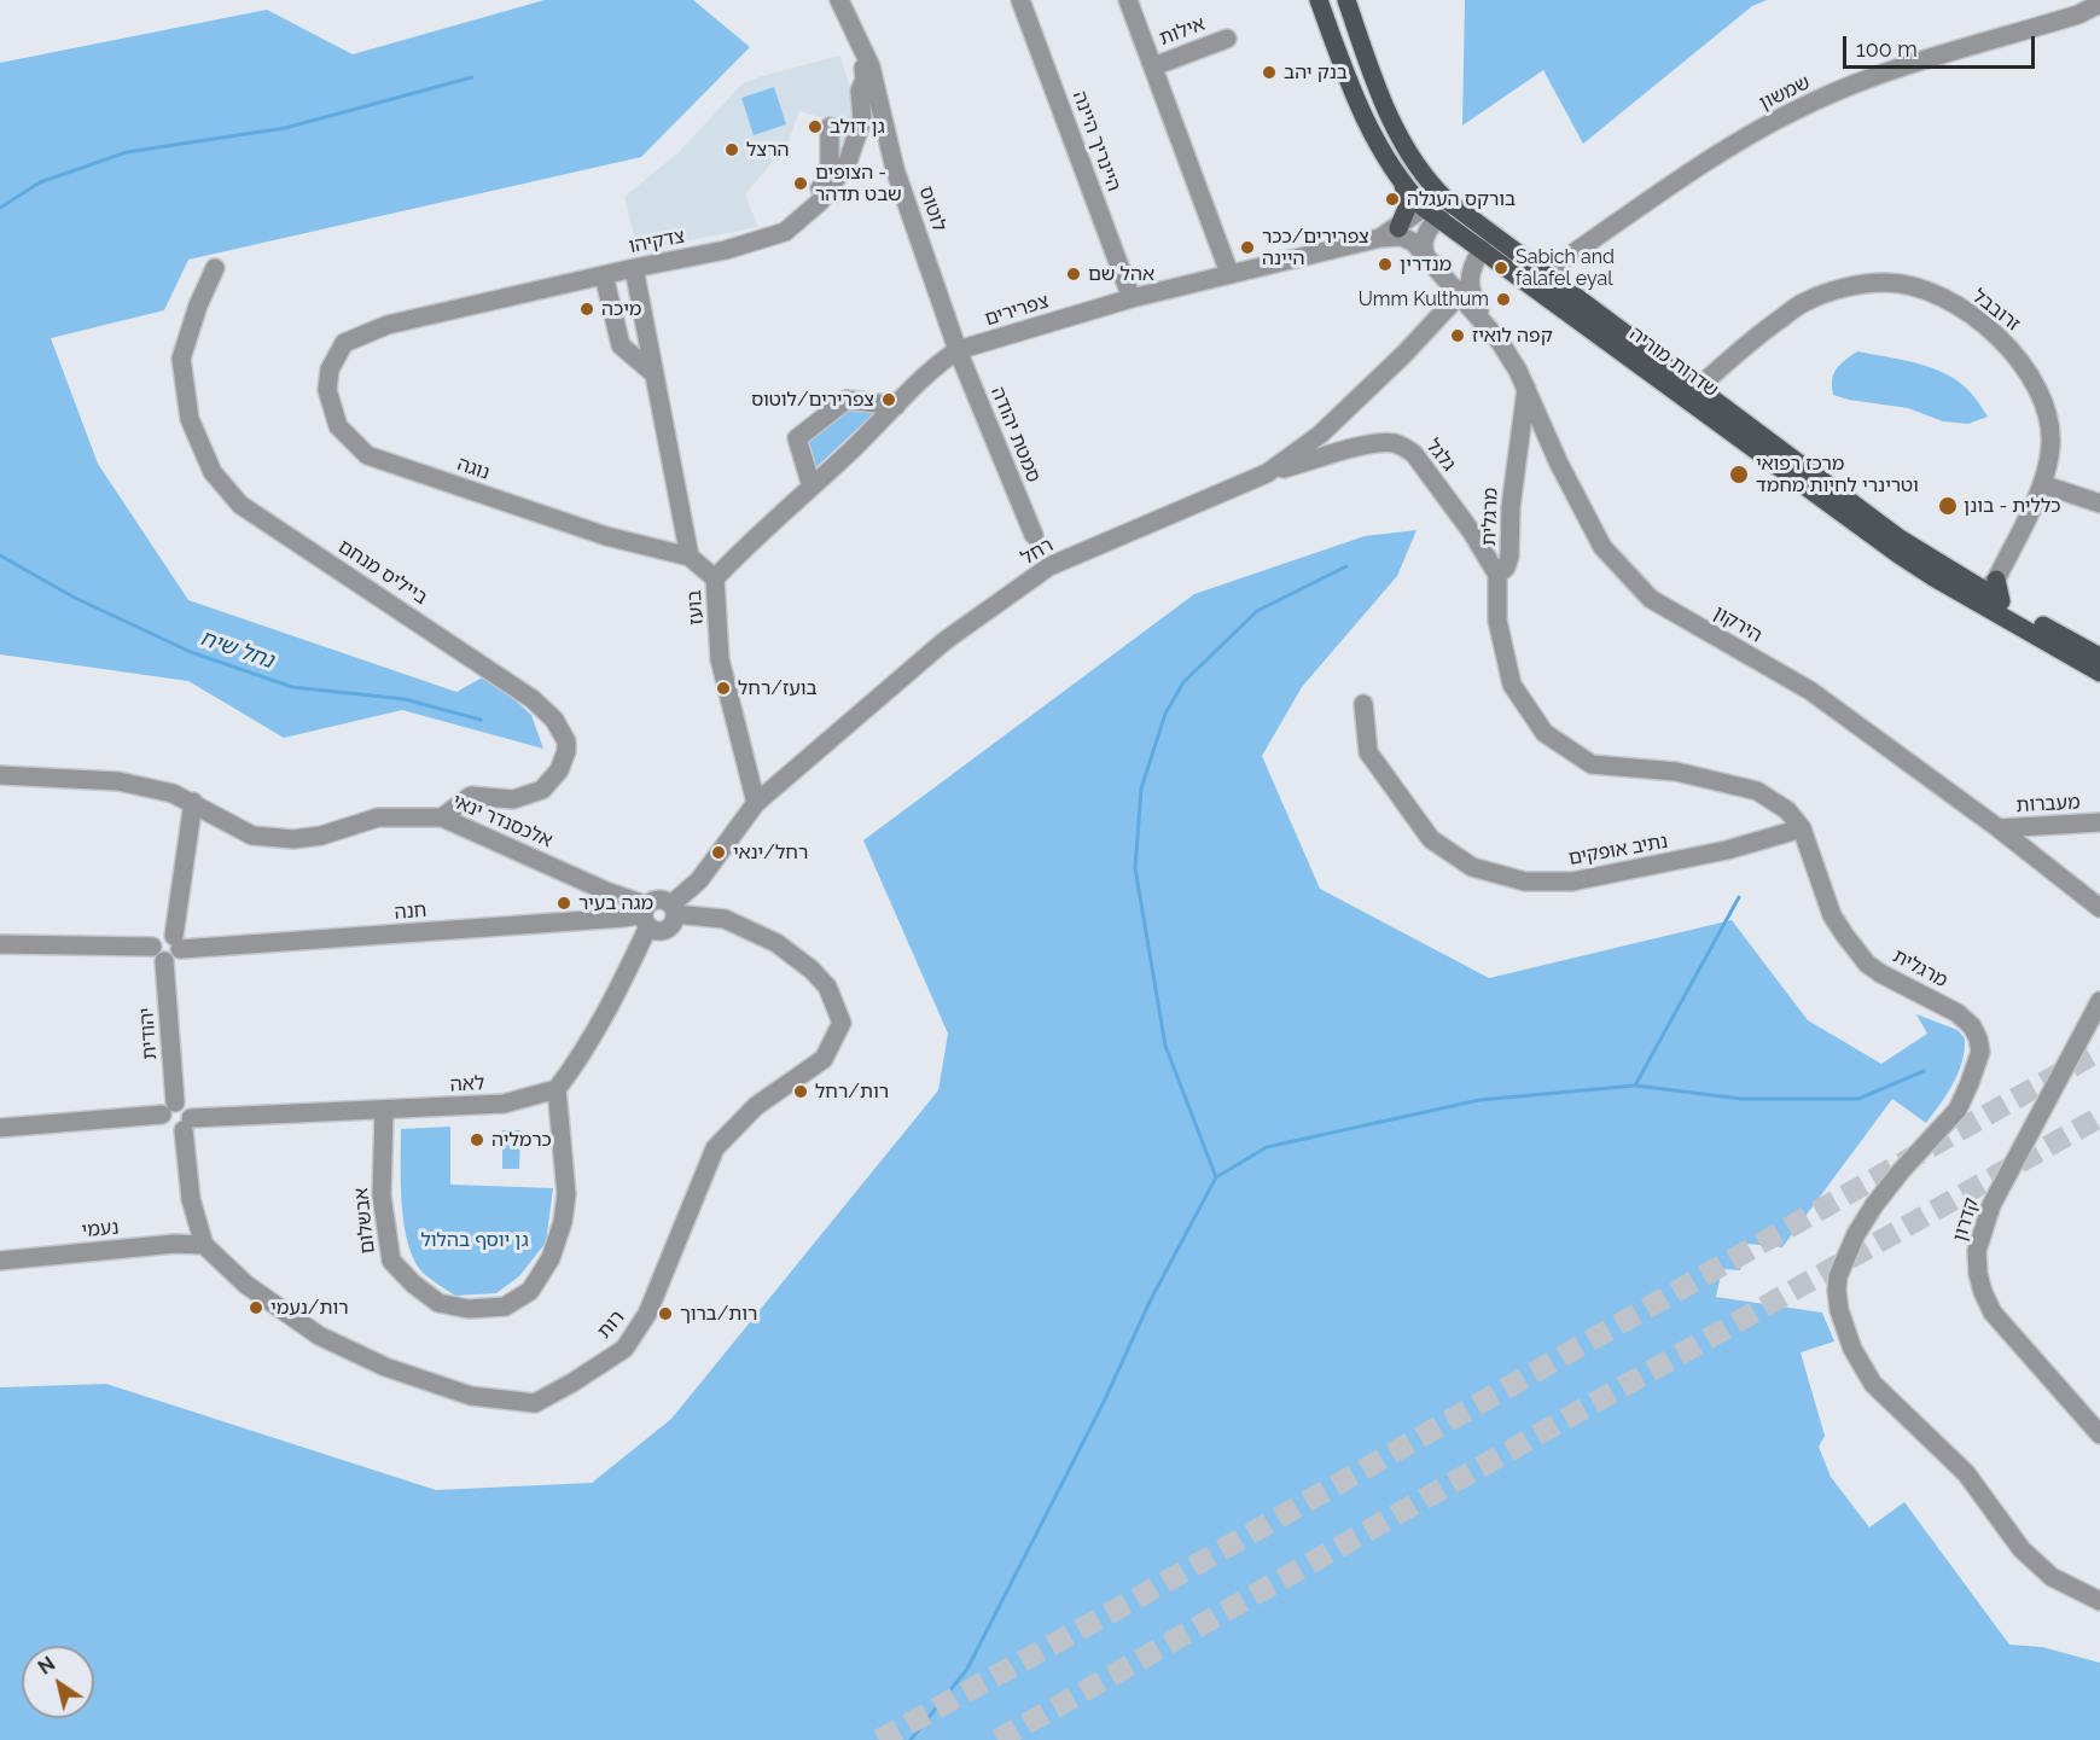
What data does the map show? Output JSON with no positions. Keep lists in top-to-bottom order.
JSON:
{
  "streets": {
    "main road": ["שדרות מוריה"],
    "street": [
      "אילות",
      "שמשון",
      "היינריך היינה",
      "לוטוס",
      "צדקיהו",
      "צפרירים",
      "זרובבל",
      "סמטת יהודה",
      "גלגל",
      "נוגה",
      "מרגלית",
      "רחל",
      "בייליס מנחם",
      "בועז",
      "הירקון",
      "מעברות",
      "אלכסנדר ינאי",
      "נתיב אופקים",
      "חנה",
      "יהודית",
      "לאה",
      "קדרון",
      "אבשלום",
      "נעמי",
      "רות"
    ]
  },
  "crossings": [
    ["שמשון", "שדרות מוריה"],
    ["היינריך היינה", "צפרירים"],
    ["לוטוס", "צדקיהו"],
    ["לוטוס", "צפרירים"],
    ["לוטוס", "סמטת יהודה"],
    ["צדקיהו", "נוגה"],
    ["צפרירים", "שדרות מוריה"],
    ["צפרירים", "סמטת יהודה"],
    ["צפרירים", "בועז"],
    ["צפרירים", "הירקון"],
    ["זרובבל", "שדרות מוריה"],
    ["גלגל", "מרגלית"],
    ["גלגל", "רחל"],
    ["נוגה", "בועז"],
    ["מרגלית", "הירקון"],
    ["מרגלית", "נתיב אופקים"],
    ["רחל", "בועז"],
    ["רחל", "הירקון"],
    ["רחל", "אלכסנדר ינאי"],
    ["רחל", "חנה"],
    ["רחל", "רות"],
    ["בייליס מנחם", "אלכסנדר ינאי"],
    ["הירקון", "מעברות"],
    ["אלכסנדר ינאי", "חנה"],
    ["אלכסנדר ינאי", "רות"],
    ["חנה", "רות"],
    ["לאה", "אבשלום"],
    ["נעמי", "רות"]
  ],
  "water": ["נחל שיח"],
  "parks": ["גן יוסף בהלול"],
  "places": [
    "בנק יהב",
    "גן דולב",
    "הרצל",
    "הצופים - שבט תדהר",
    "בורקס העגלה",
    "צפרירים/ככר היינה",
    "מנדרין",
    "Sabich and falafel eyal",
    "אהל שם",
    "Umm Kulthum",
    "מיכה",
    "קפה לואיז",
    "צפרירים/לוטוס",
    "מרכז רפואי וטרינרי לחיות מחמד",
    "כללית - בונן",
    "בועז/רחל",
    "רחל/ינאי",
    "מגה בעיר",
    "רות/רחל",
    "כרמליה",
    "רות/נעמי",
    "רות/ברוך"
  ],
  "scale_bar": "100 m",
  "north": "top left"
}
